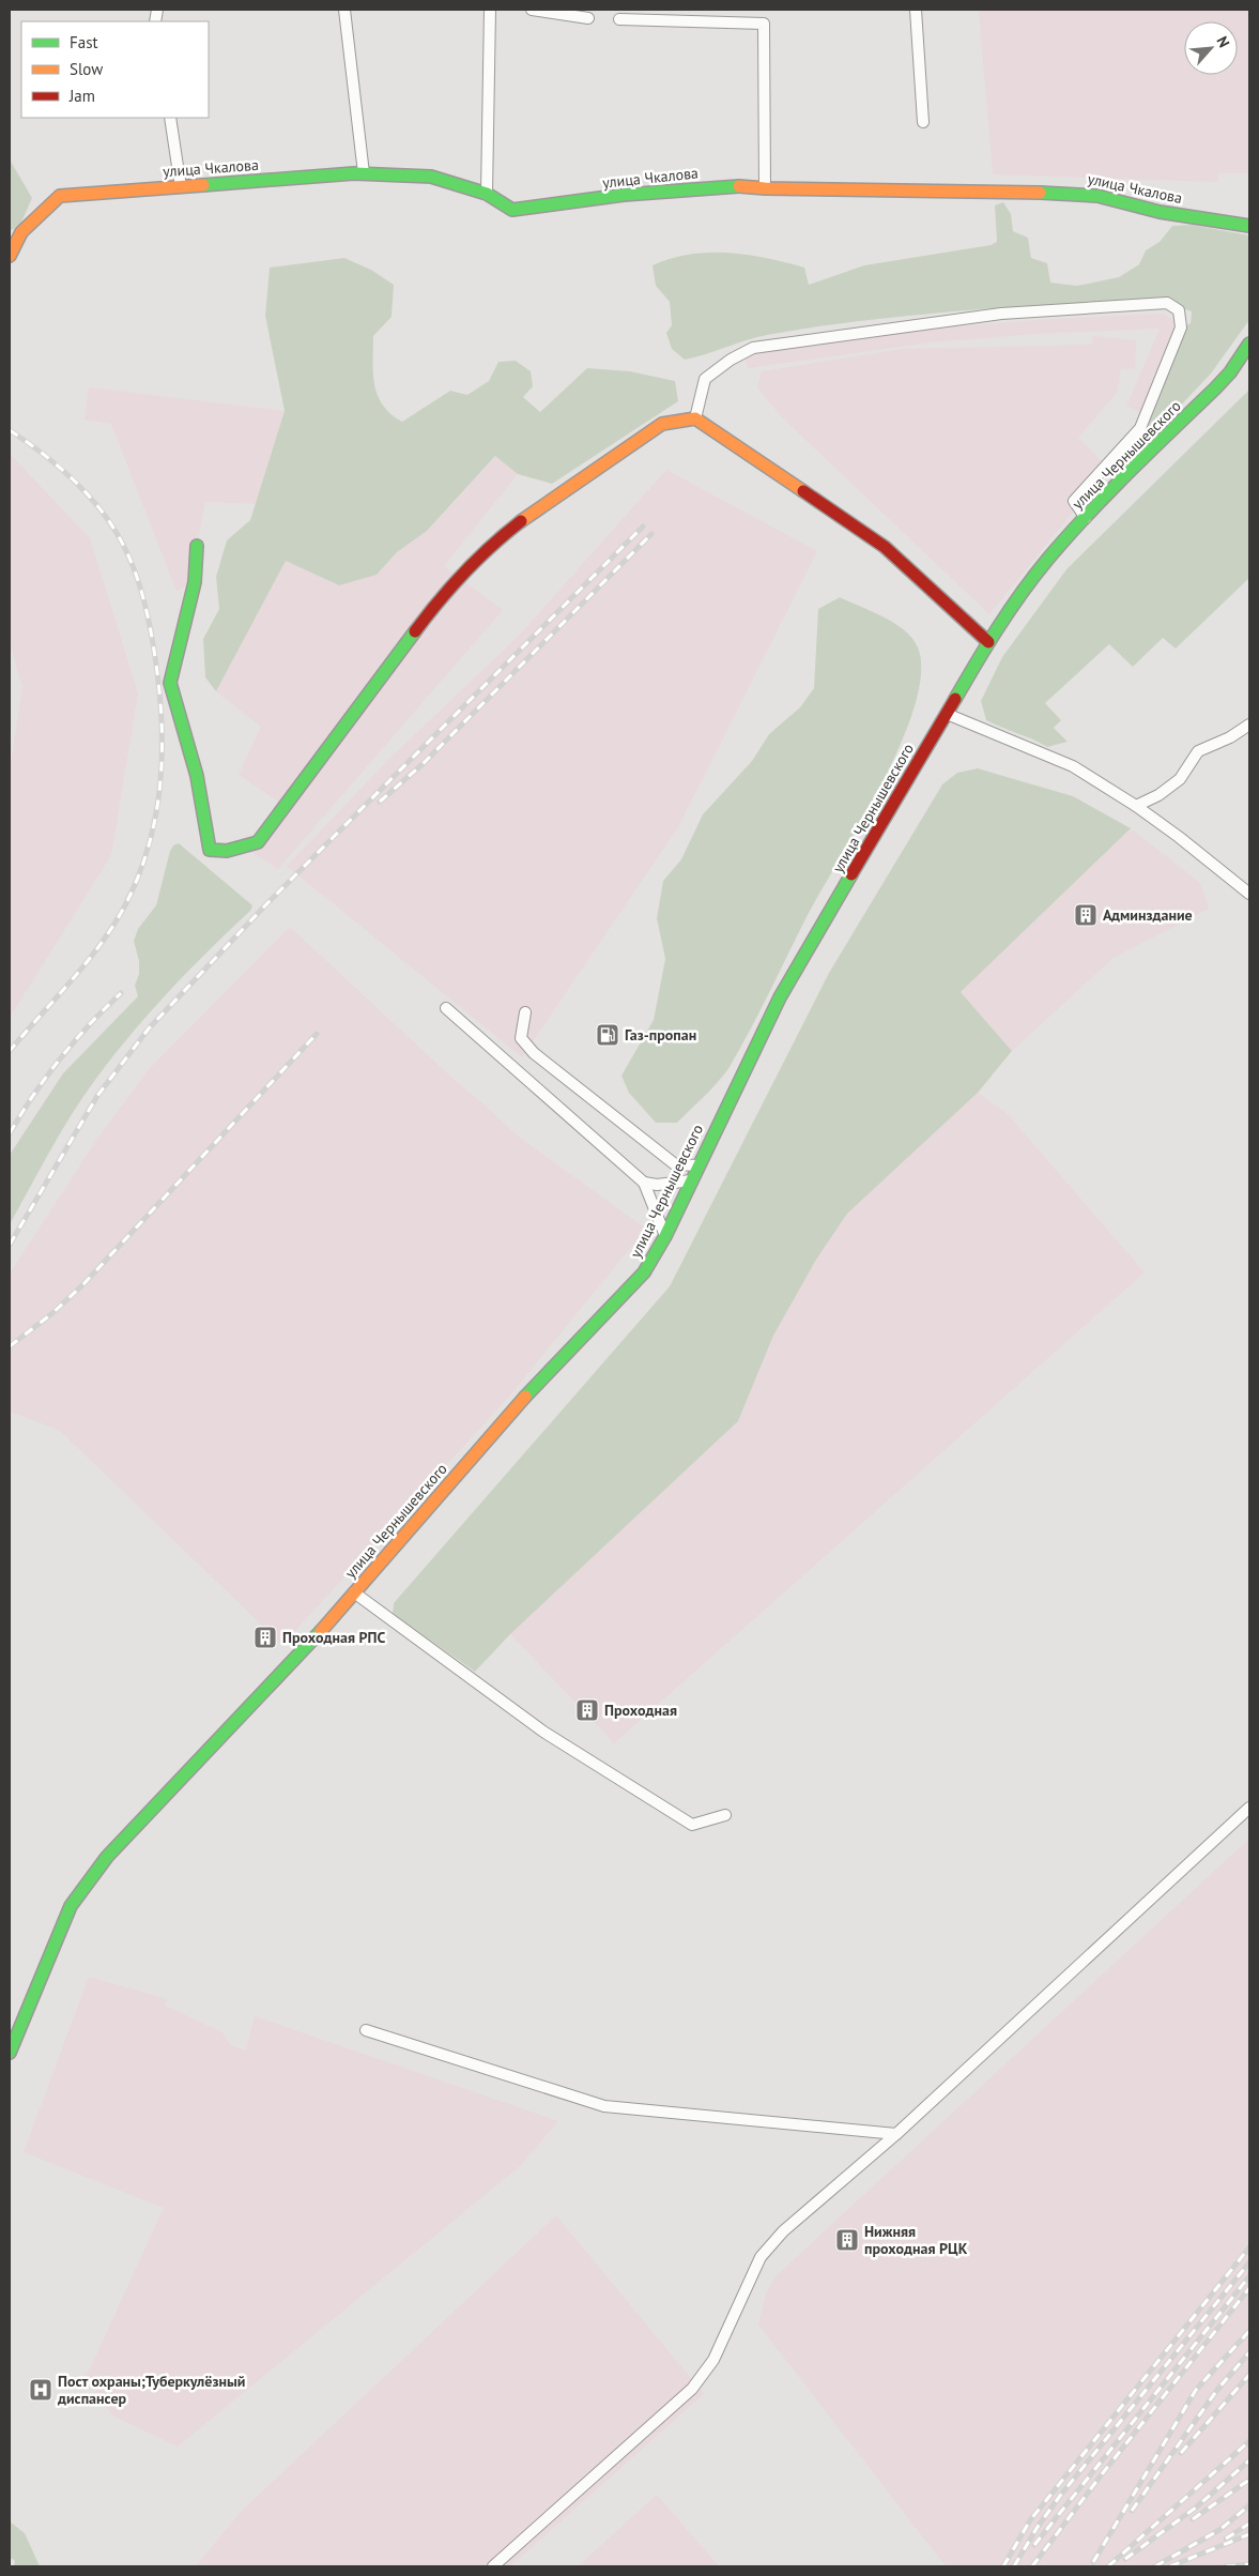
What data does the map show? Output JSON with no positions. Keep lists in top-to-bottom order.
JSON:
{
  "streets": {
    "street": ["улица Чкалова", "улица Чернышевского"]
  },
  "places": {
    "building": [
      "Админздание",
      "Проходная РПС",
      "Проходная",
      "Нижняя проходная РЦК"
    ],
    "fuel station": ["Газ-пропан"],
    "hospital": ["Пост охраны;Туберкулёзный диспансер"]
  },
  "legend": ["Fast", "Slow", "Jam"],
  "north": "top right"
}
